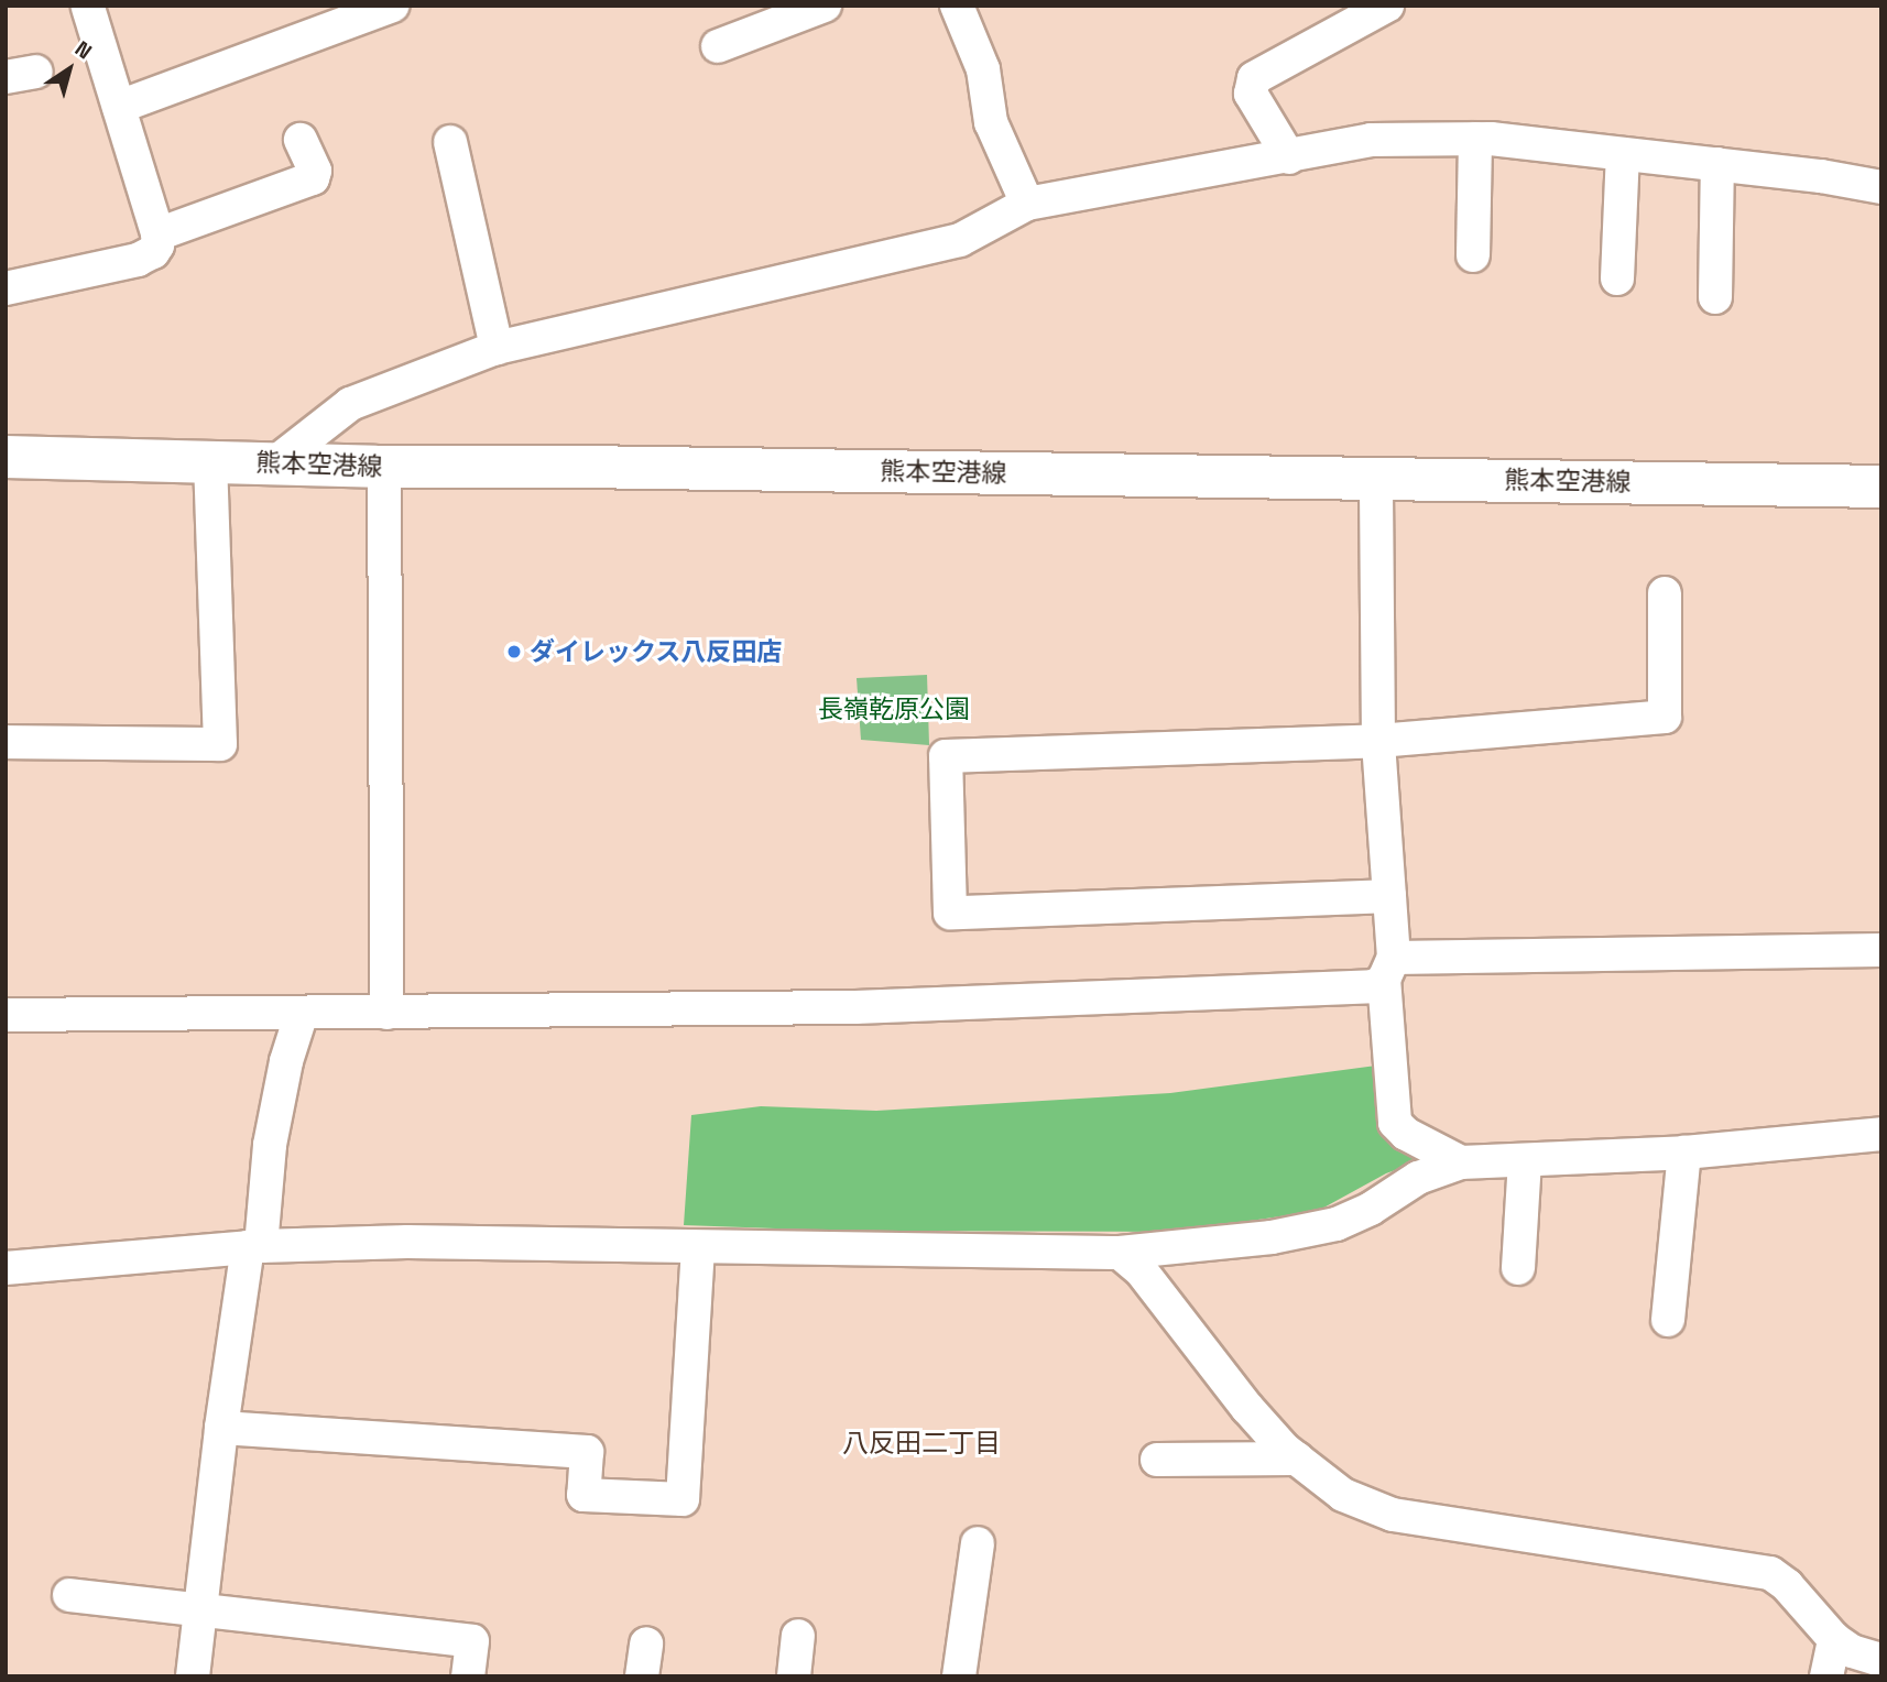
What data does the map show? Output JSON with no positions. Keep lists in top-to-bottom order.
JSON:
{
  "streets": {
    "main road": ["熊本空港線"]
  },
  "districts": ["八反田二丁目"],
  "parks": ["長嶺乾原公園"],
  "places": ["ダイレックス八反田店"],
  "north": "top right"
}
